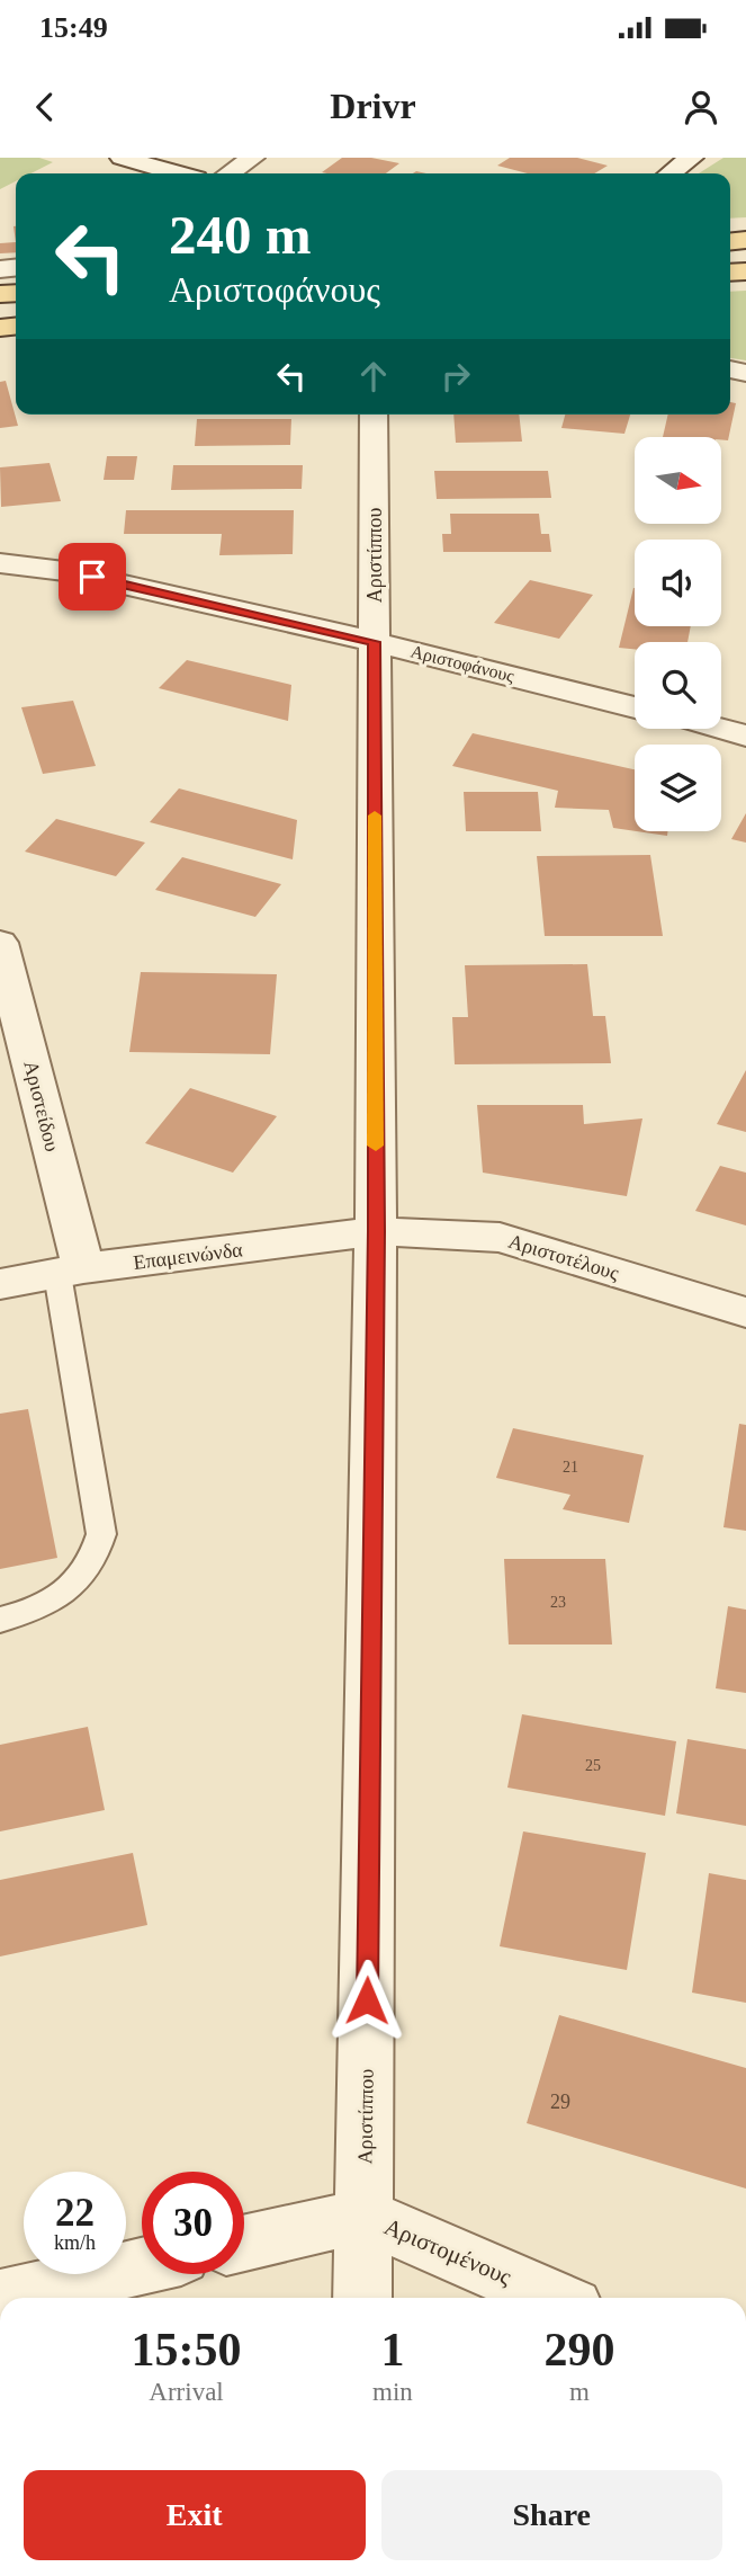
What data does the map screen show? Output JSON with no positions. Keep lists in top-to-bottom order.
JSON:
{
  "streets": {
    "street": [
      "Αριστίππου",
      "Αριστοφάνους",
      "Αριστείδου",
      "Επαμεινώνδα",
      "Αριστοτέλους",
      "Αριστομένους"
    ]
  },
  "crossings": [
    ["Αριστίππου", "Αριστοφάνους"],
    ["Αριστίππου", "Επαμεινώνδα"],
    ["Αριστίππου", "Αριστοτέλους"],
    ["Αριστίππου", "Αριστομένους"],
    ["Αριστείδου", "Επαμεινώνδα"],
    ["Επαμεινώνδα", "Αριστοτέλους"]
  ],
  "house_numbers": [
    "21",
    "23",
    "25",
    "29"
  ],
  "north": "right",
  "page": {
    "status": "15:49",
    "header": "Drivr",
    "turn": ["240 m", "Αριστοφάνους"],
    "speed": "22 km/h",
    "limit": "30",
    "eta": [
      "15:50",
      "Arrival",
      "1",
      "min",
      "290",
      "m"
    ],
    "buttons": ["Exit", "Share"]
  }
}
